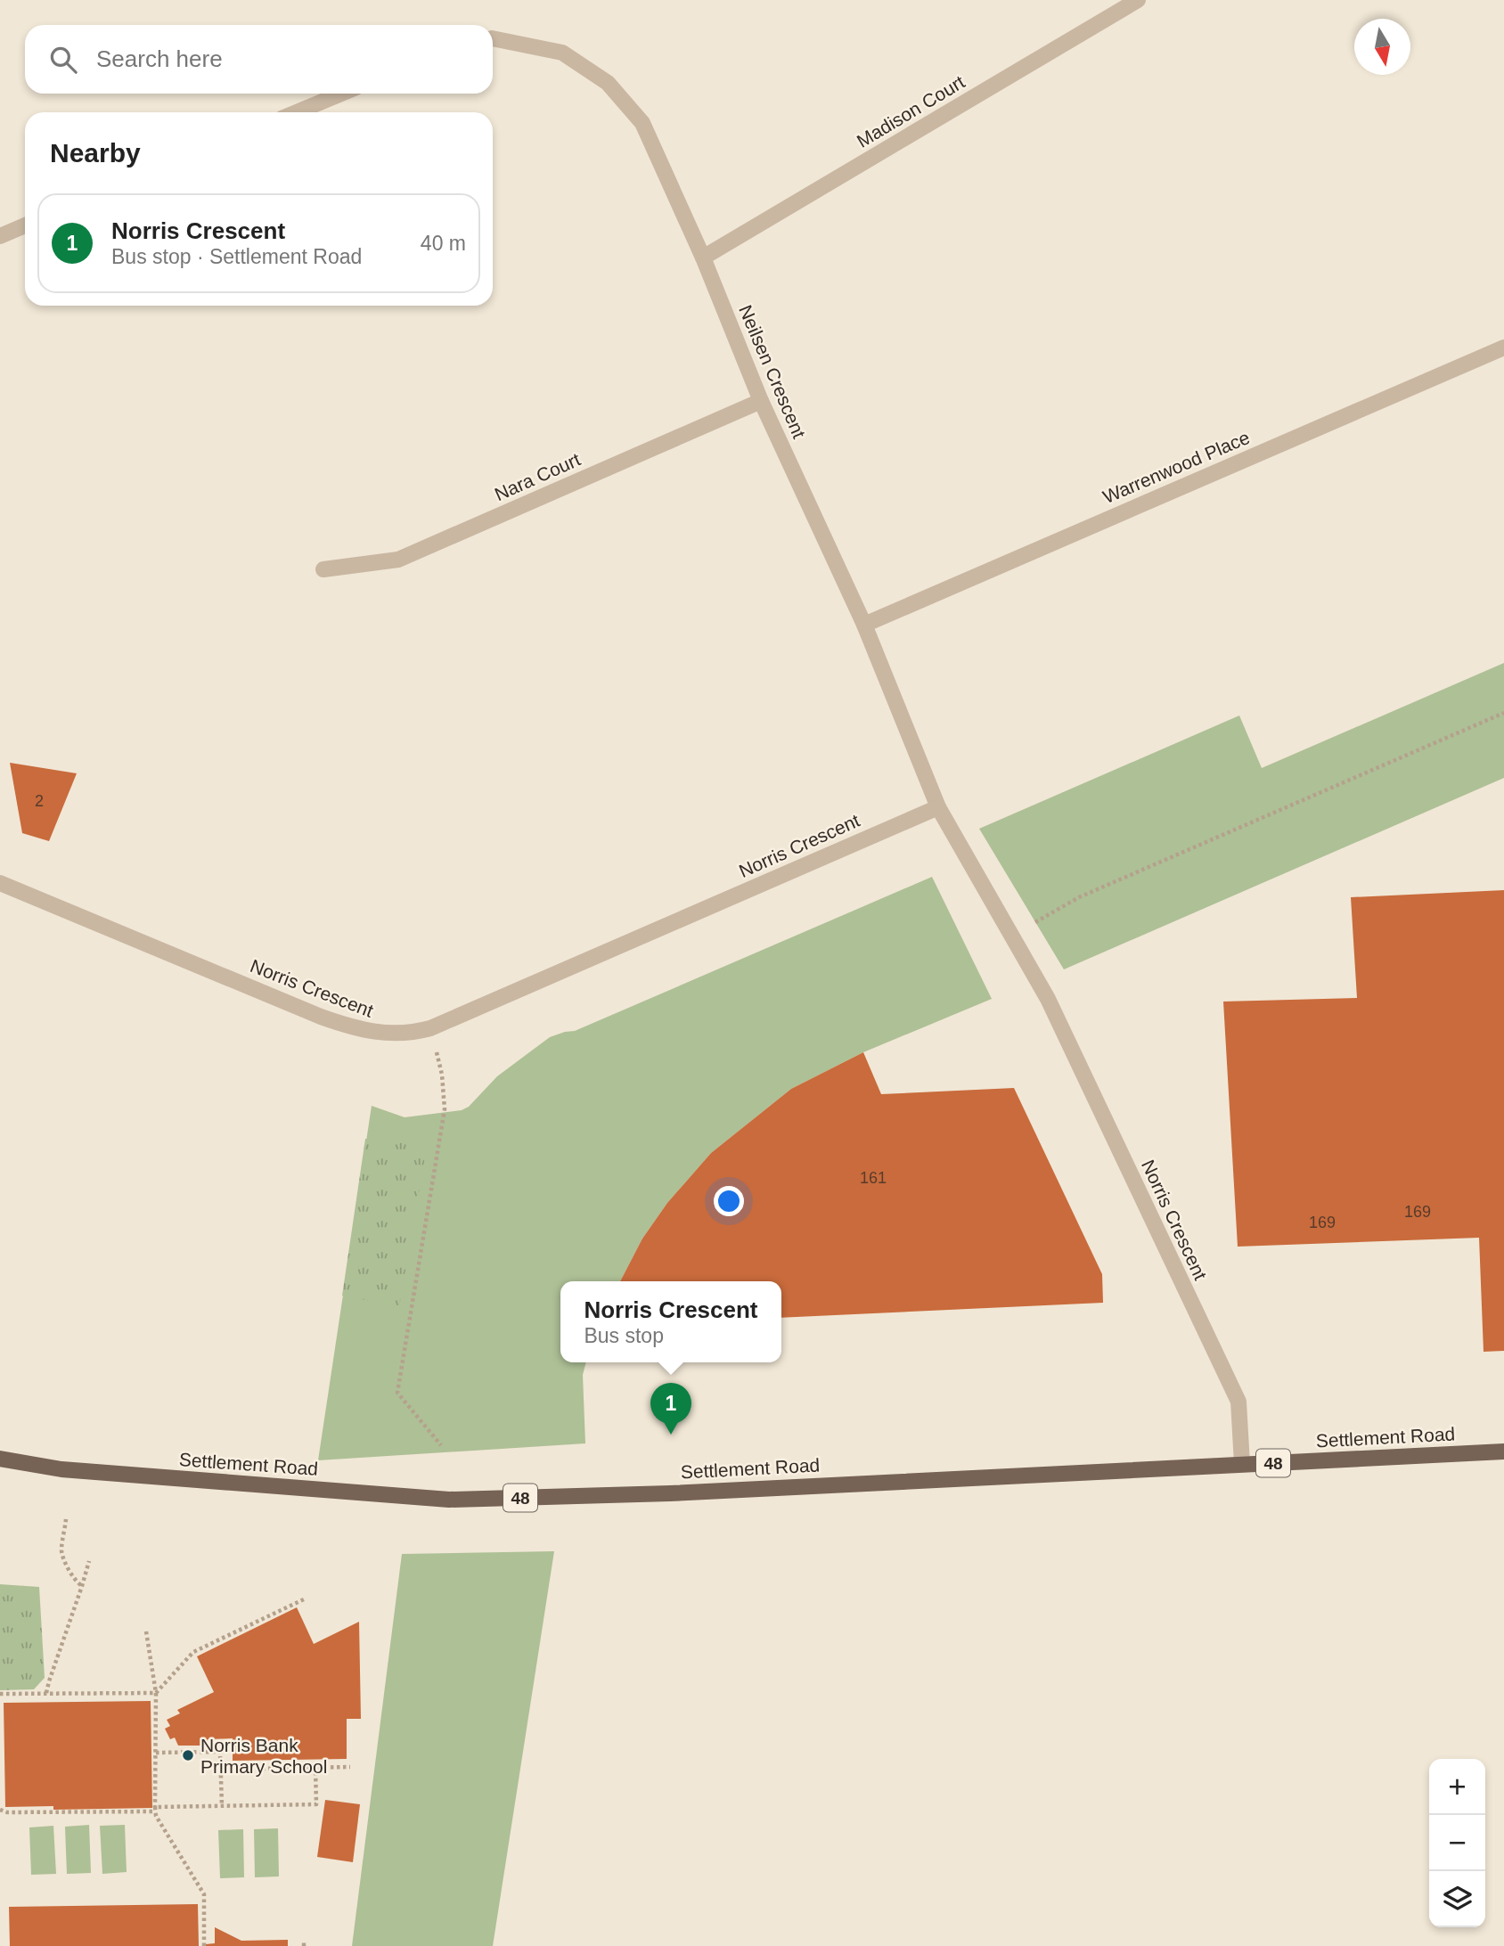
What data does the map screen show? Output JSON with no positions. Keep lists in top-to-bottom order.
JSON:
{
  "streets": {
    "main road": ["Settlement Road", "48"],
    "street": [
      "Madison Court",
      "Neilsen Crescent",
      "Warrenwood Place",
      "Nara Court",
      "Norris Crescent"
    ]
  },
  "crossings": [
    ["Madison Court", "Neilsen Crescent"],
    ["Neilsen Crescent", "Warrenwood Place"],
    ["Neilsen Crescent", "Nara Court"],
    ["Neilsen Crescent", "Norris Crescent"],
    ["Norris Crescent", "Settlement Road"]
  ],
  "places": ["Norris Bank Primary School"],
  "house_numbers": [
    "2",
    "161",
    "169",
    "169"
  ],
  "north": "bottom",
  "page": {
    "search": "Search here",
    "heading": "Nearby",
    "list": [
      {
        "mark": "1",
        "name": "Norris Crescent",
        "note": "Bus stop · Settlement Road",
        "value": "40 m"
      }
    ],
    "popup": ["Norris Crescent", "Bus stop"],
    "pins": "1",
    "map_buttons": ["+", "−"]
  }
}
